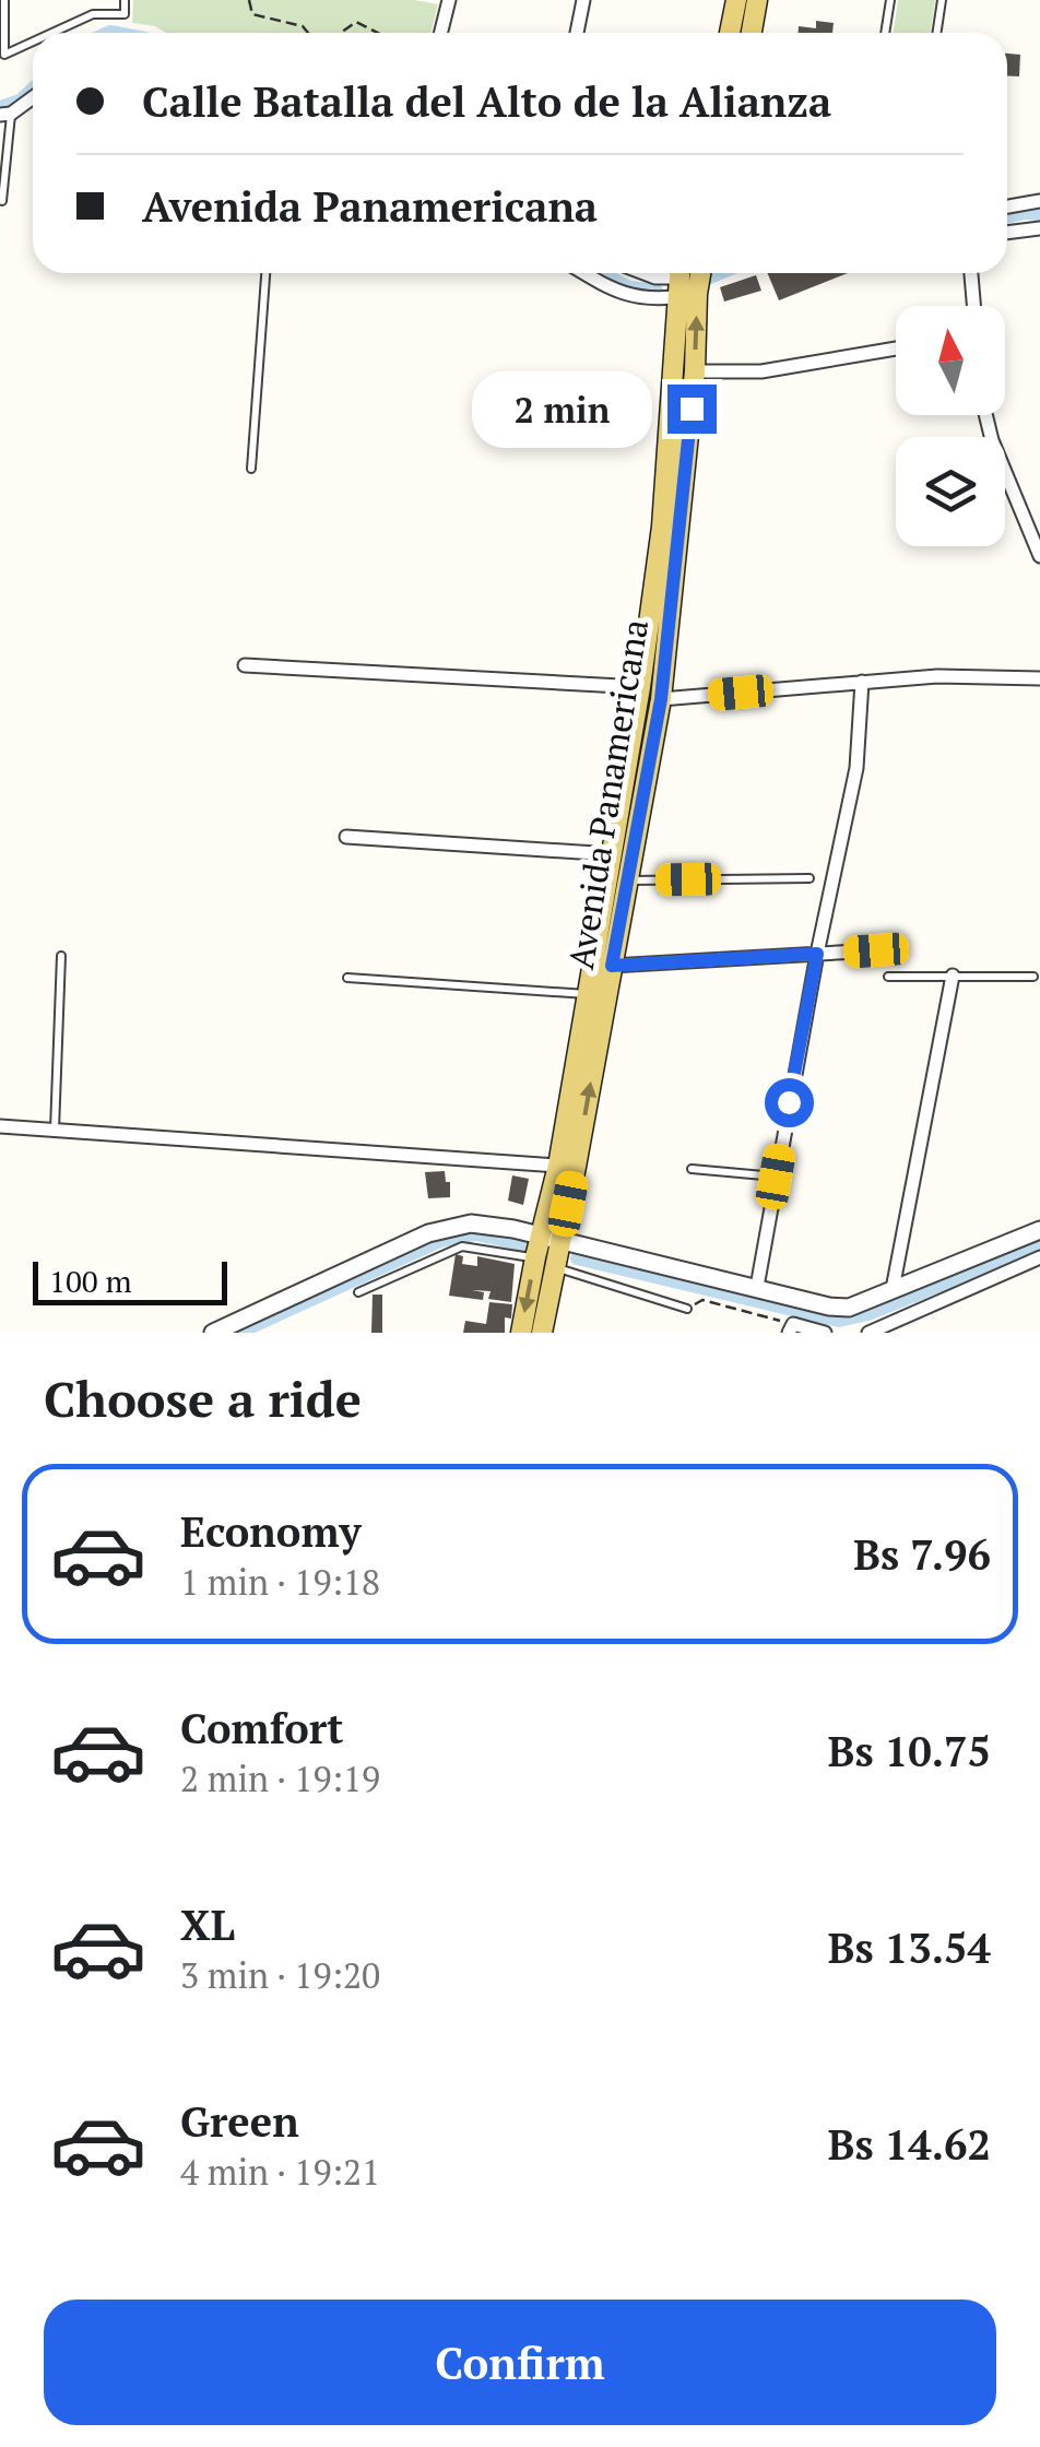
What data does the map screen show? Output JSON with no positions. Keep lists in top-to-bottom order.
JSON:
{
  "streets": {
    "main road": ["Avenida Panamericana"]
  },
  "scale_bar": "100 m",
  "north": "top",
  "page": {
    "banner": ["Calle Batalla del Alto de la Alianza", "Avenida Panamericana"],
    "bubble": "2 min",
    "scale": "100 m",
    "heading": "Choose a ride",
    "list": [
      {
        "name": "Economy",
        "note": "1 min · 19:18",
        "value": "Bs 7.96"
      },
      {
        "name": "Comfort",
        "note": "2 min · 19:19",
        "value": "Bs 10.75"
      },
      {
        "name": "XL",
        "note": "3 min · 19:20",
        "value": "Bs 13.54"
      },
      {
        "name": "Green",
        "note": "4 min · 19:21",
        "value": "Bs 14.62"
      }
    ],
    "buttons": "Confirm"
  }
}
